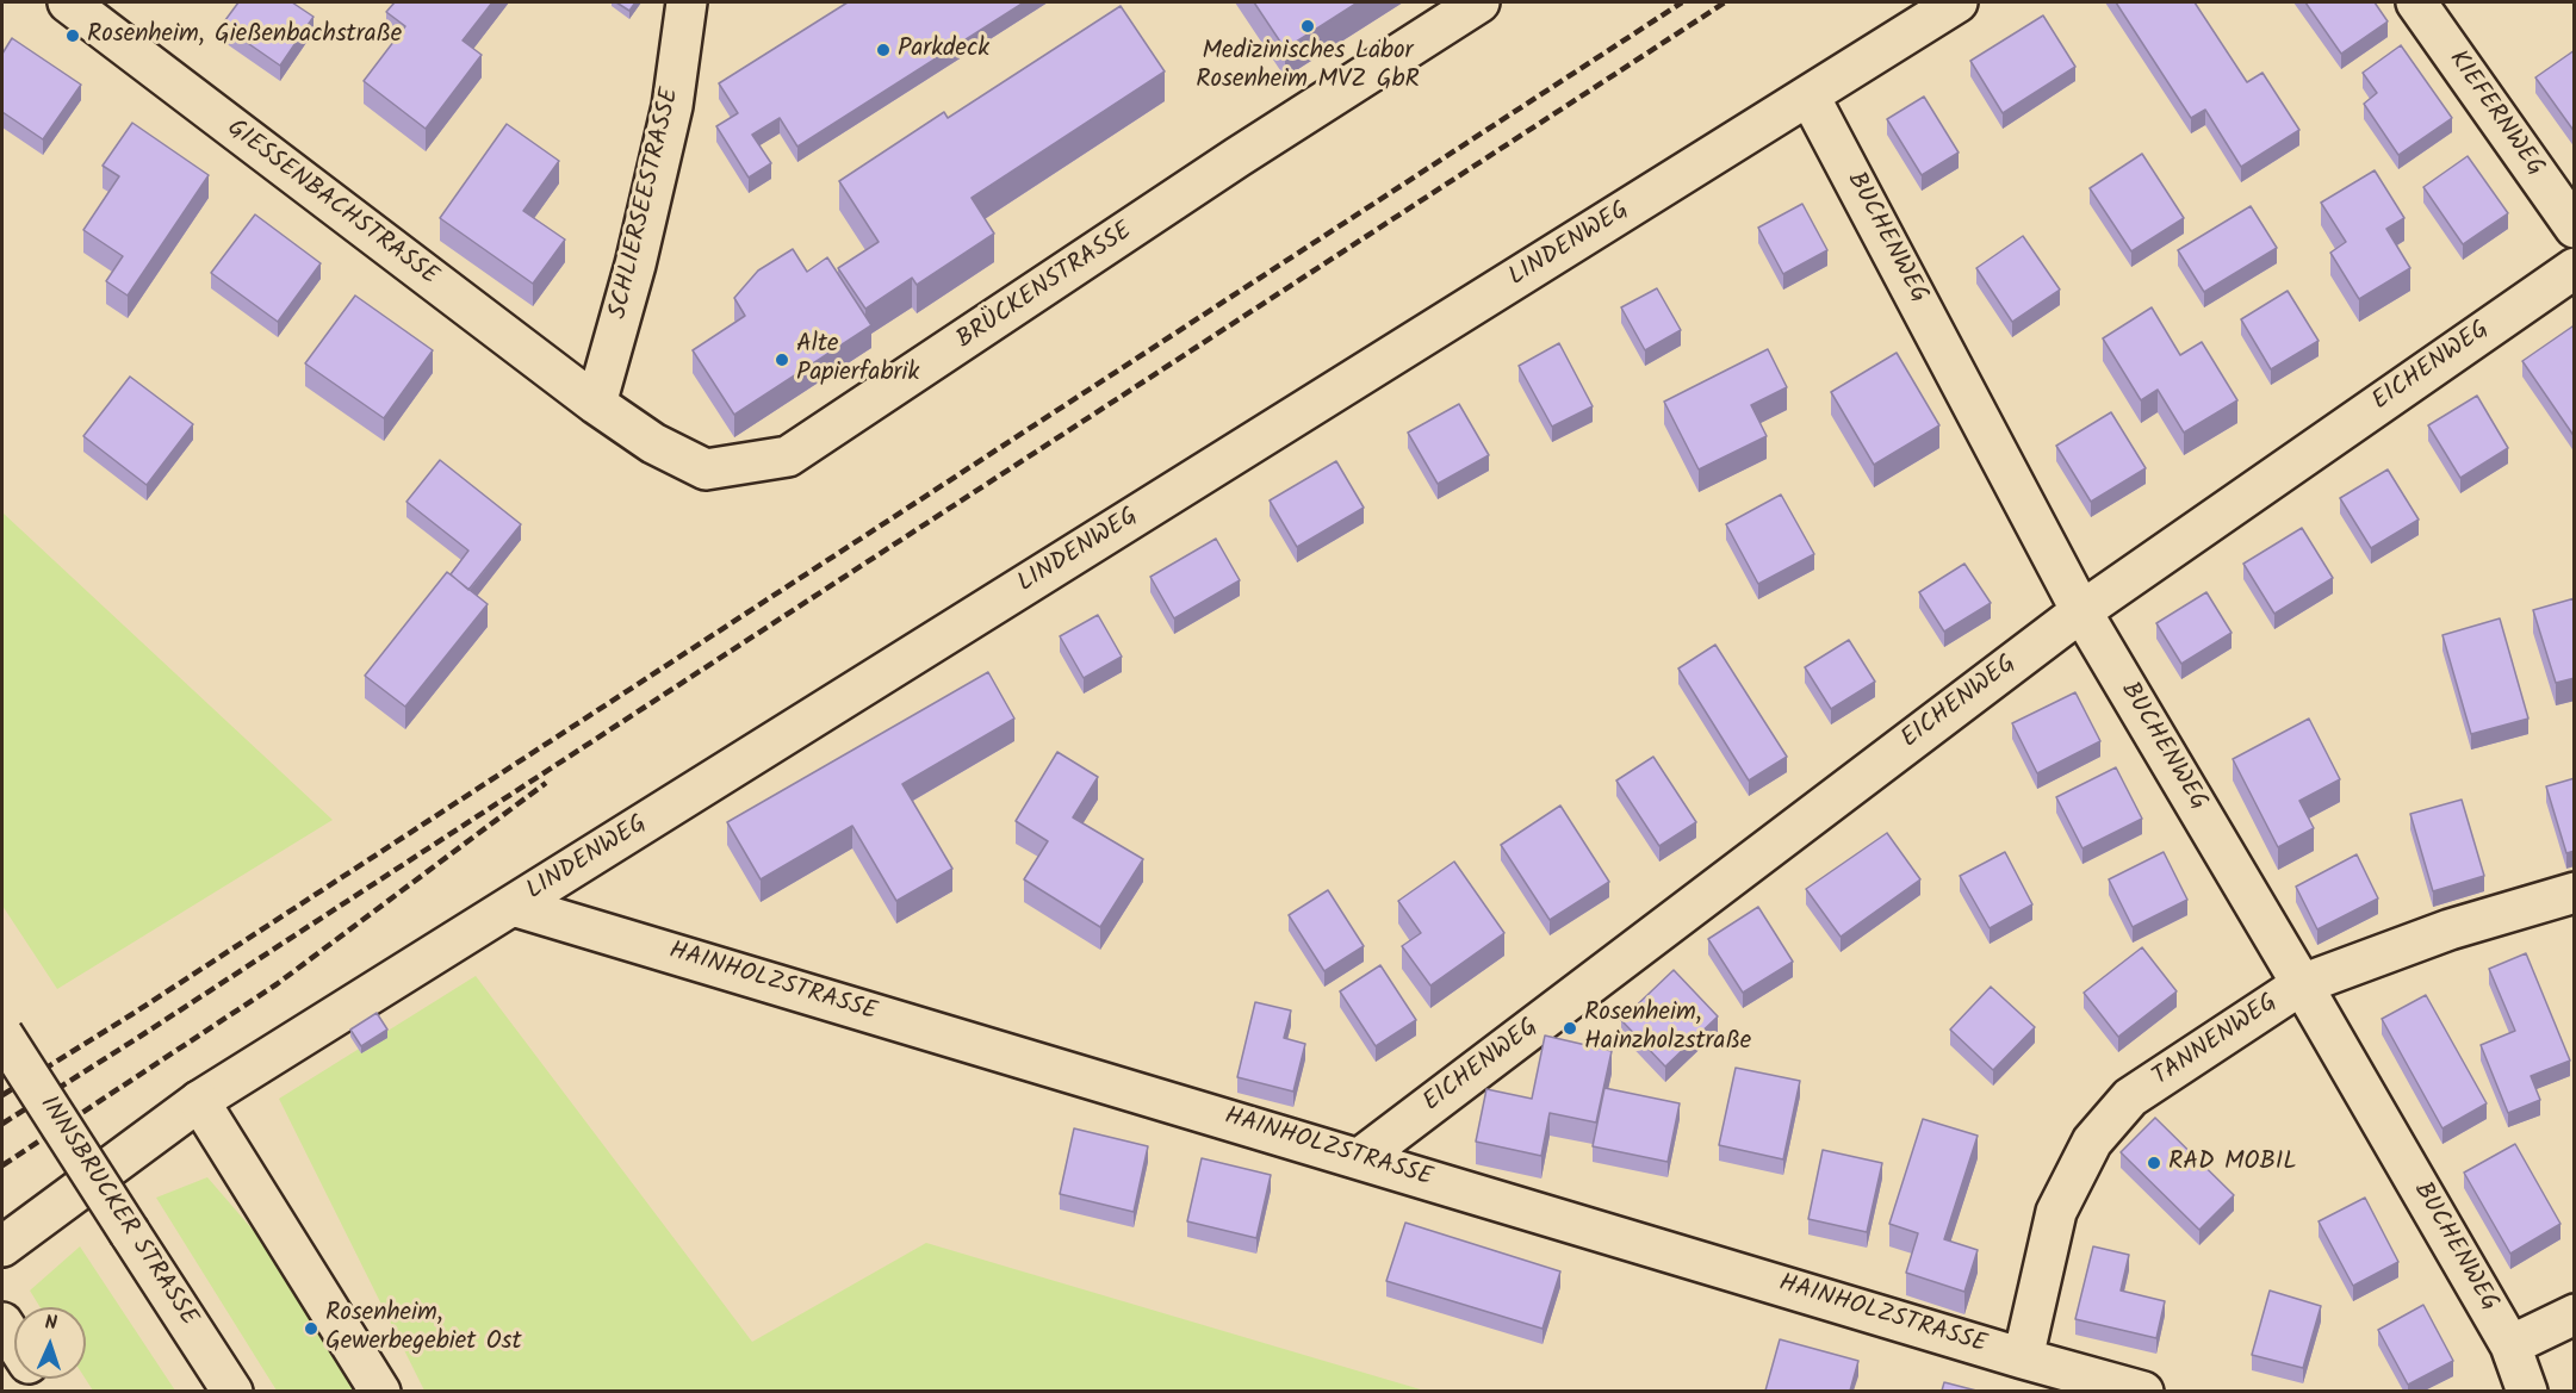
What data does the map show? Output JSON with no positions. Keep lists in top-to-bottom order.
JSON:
{
  "streets": {
    "street": [
      "KIEFERNWEG",
      "GIESSENBACHSTRASSE",
      "SCHLIERSEESTRASSE",
      "BUCHENWEG",
      "LINDENWEG",
      "BRÜCKENSTRASSE",
      "EICHENWEG",
      "HAINHOLZSTRASSE",
      "TANNENWEG",
      "INNSBRUCKER STRASSE"
    ]
  },
  "crossings": [
    ["GIESSENBACHSTRASSE", "SCHLIERSEESTRASSE"],
    ["GIESSENBACHSTRASSE", "BRÜCKENSTRASSE"],
    ["SCHLIERSEESTRASSE", "BRÜCKENSTRASSE"],
    ["BUCHENWEG", "LINDENWEG"],
    ["BUCHENWEG", "EICHENWEG"],
    ["BUCHENWEG", "TANNENWEG"],
    ["LINDENWEG", "HAINHOLZSTRASSE"],
    ["EICHENWEG", "HAINHOLZSTRASSE"],
    ["HAINHOLZSTRASSE", "TANNENWEG"]
  ],
  "places": [
    "Medizinisches Labor Rosenheim MVZ GbR",
    "Rosenheim, Gießenbachstraße",
    "Parkdeck",
    "Alte Papierfabrik",
    "Rosenheim, Hainzholzstraße",
    "RAD MOBIL",
    "Rosenheim, Gewerbegebiet Ost"
  ],
  "north": "top"
}
